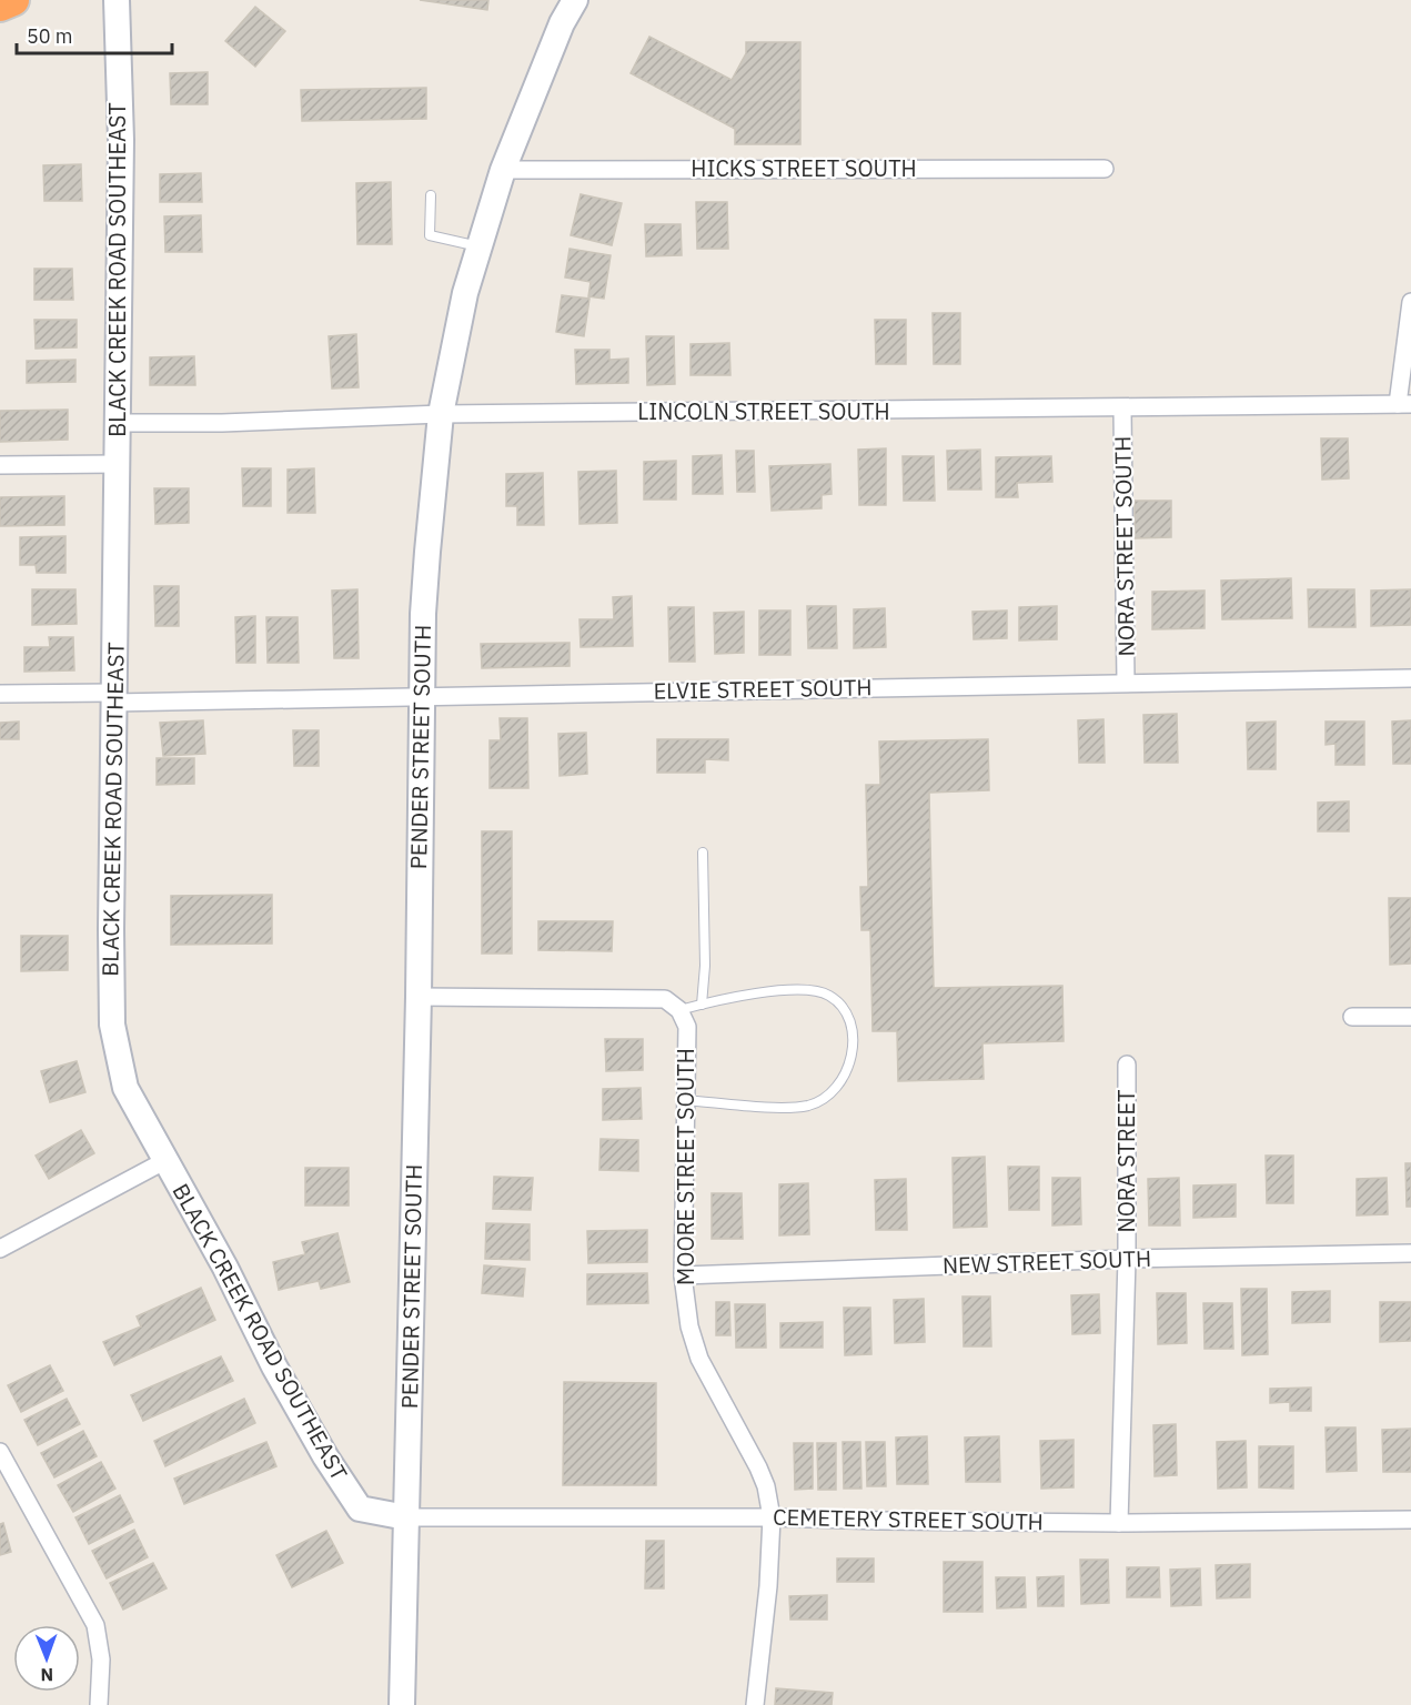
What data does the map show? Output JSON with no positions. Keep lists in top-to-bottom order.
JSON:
{
  "streets": {
    "street": [
      "HICKS STREET SOUTH",
      "BLACK CREEK ROAD SOUTHEAST",
      "LINCOLN STREET SOUTH",
      "NORA STREET SOUTH",
      "ELVIE STREET SOUTH",
      "PENDER STREET SOUTH",
      "NORA STREET",
      "MOORE STREET SOUTH",
      "NEW STREET SOUTH",
      "CEMETERY STREET SOUTH"
    ]
  },
  "crossings": [
    ["HICKS STREET SOUTH", "PENDER STREET SOUTH"],
    ["BLACK CREEK ROAD SOUTHEAST", "LINCOLN STREET SOUTH"],
    ["BLACK CREEK ROAD SOUTHEAST", "ELVIE STREET SOUTH"],
    ["BLACK CREEK ROAD SOUTHEAST", "PENDER STREET SOUTH"],
    ["BLACK CREEK ROAD SOUTHEAST", "CEMETERY STREET SOUTH"],
    ["LINCOLN STREET SOUTH", "NORA STREET SOUTH"],
    ["LINCOLN STREET SOUTH", "PENDER STREET SOUTH"],
    ["NORA STREET SOUTH", "ELVIE STREET SOUTH"],
    ["ELVIE STREET SOUTH", "PENDER STREET SOUTH"],
    ["PENDER STREET SOUTH", "CEMETERY STREET SOUTH"],
    ["NORA STREET", "NEW STREET SOUTH"],
    ["MOORE STREET SOUTH", "NEW STREET SOUTH"],
    ["MOORE STREET SOUTH", "CEMETERY STREET SOUTH"]
  ],
  "scale_bar": "50 m",
  "north": "bottom"
}
